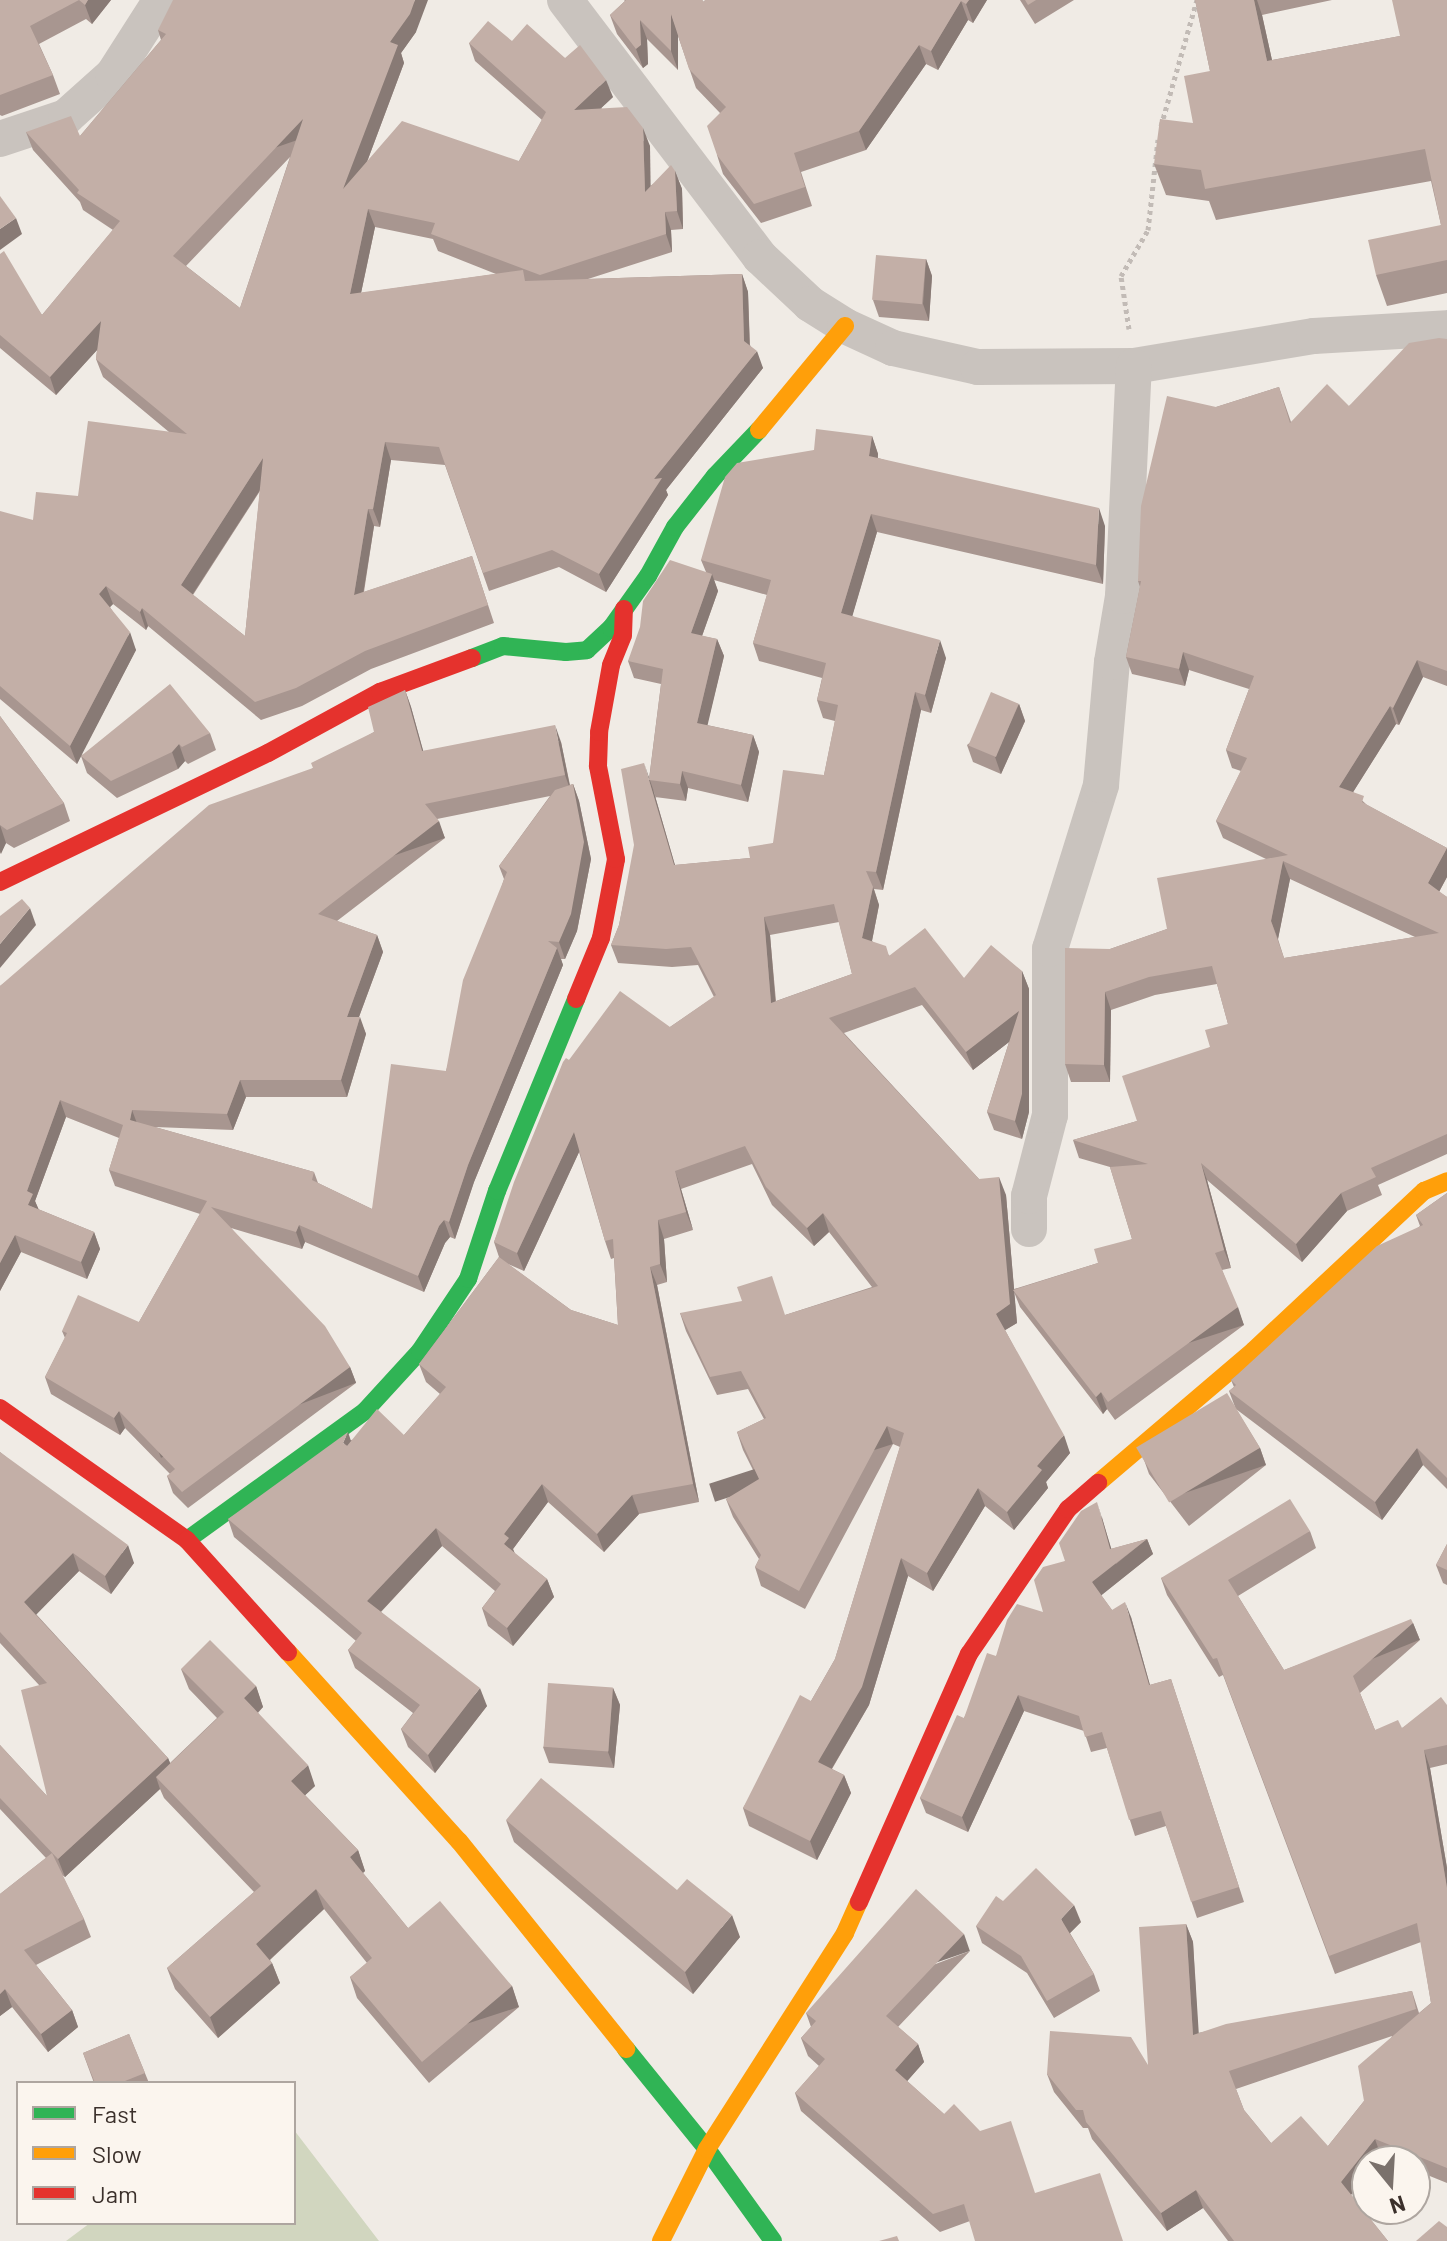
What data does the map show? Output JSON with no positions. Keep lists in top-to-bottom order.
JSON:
{
  "legend": ["Fast", "Slow", "Jam"],
  "north": "bottom"
}
